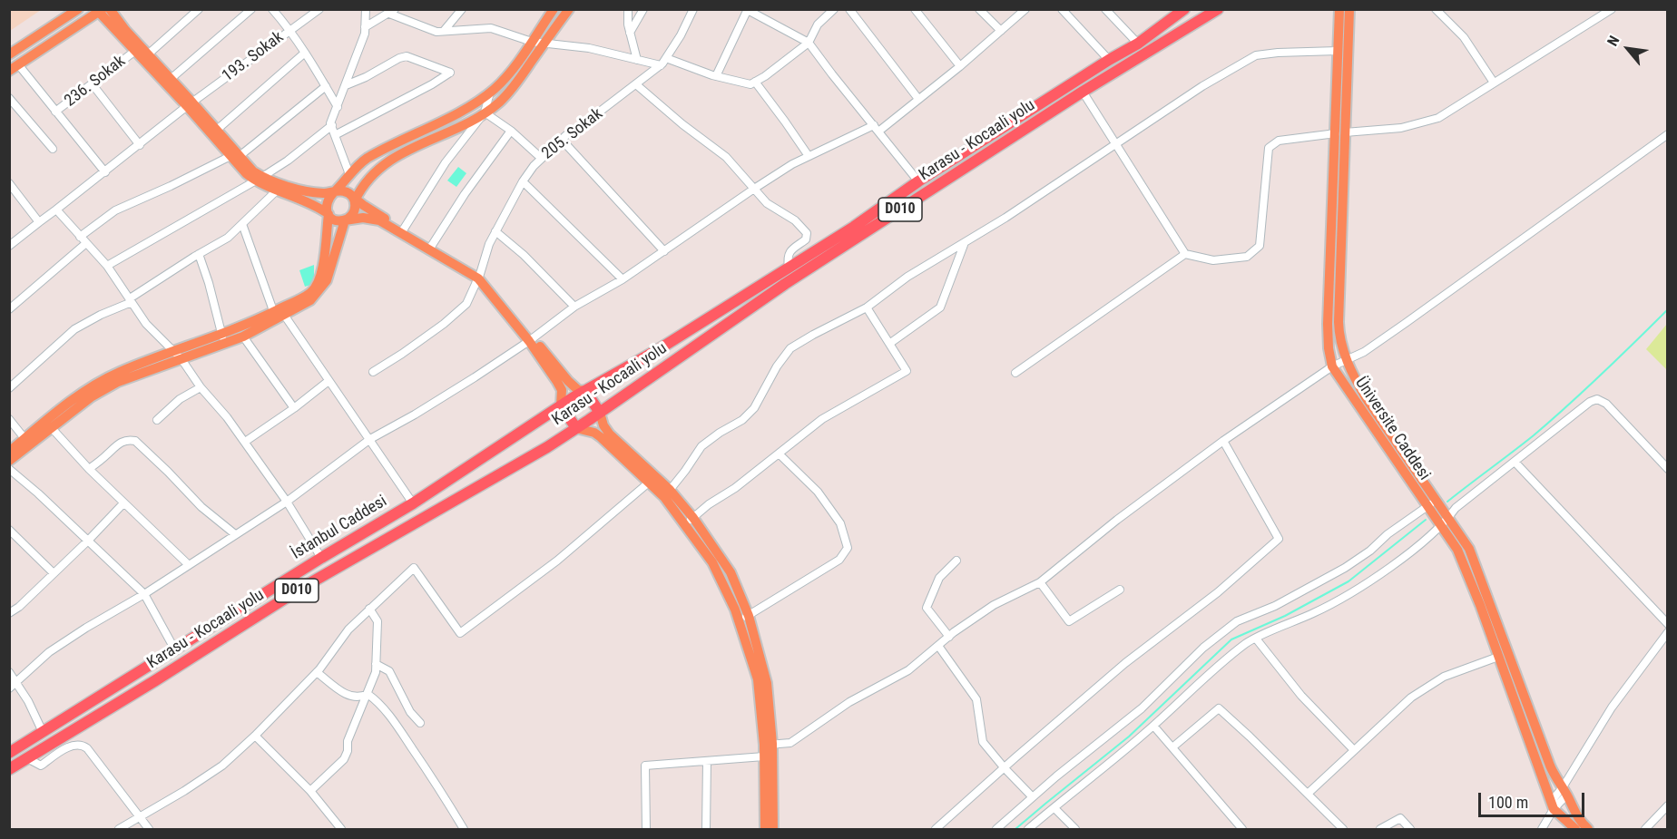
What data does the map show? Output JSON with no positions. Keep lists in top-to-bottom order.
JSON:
{
  "streets": {
    "highway": ["Karasu - Kocaali yolu", "D010", "İstanbul Caddesi"],
    "main road": ["Üniversite Caddesi"],
    "street": ["193. Sokak", "236. Sokak", "205. Sokak"]
  },
  "crossings": [
    ["Karasu - Kocaali yolu", "İstanbul Caddesi"]
  ],
  "scale_bar": "100 m",
  "north": "top left"
}
